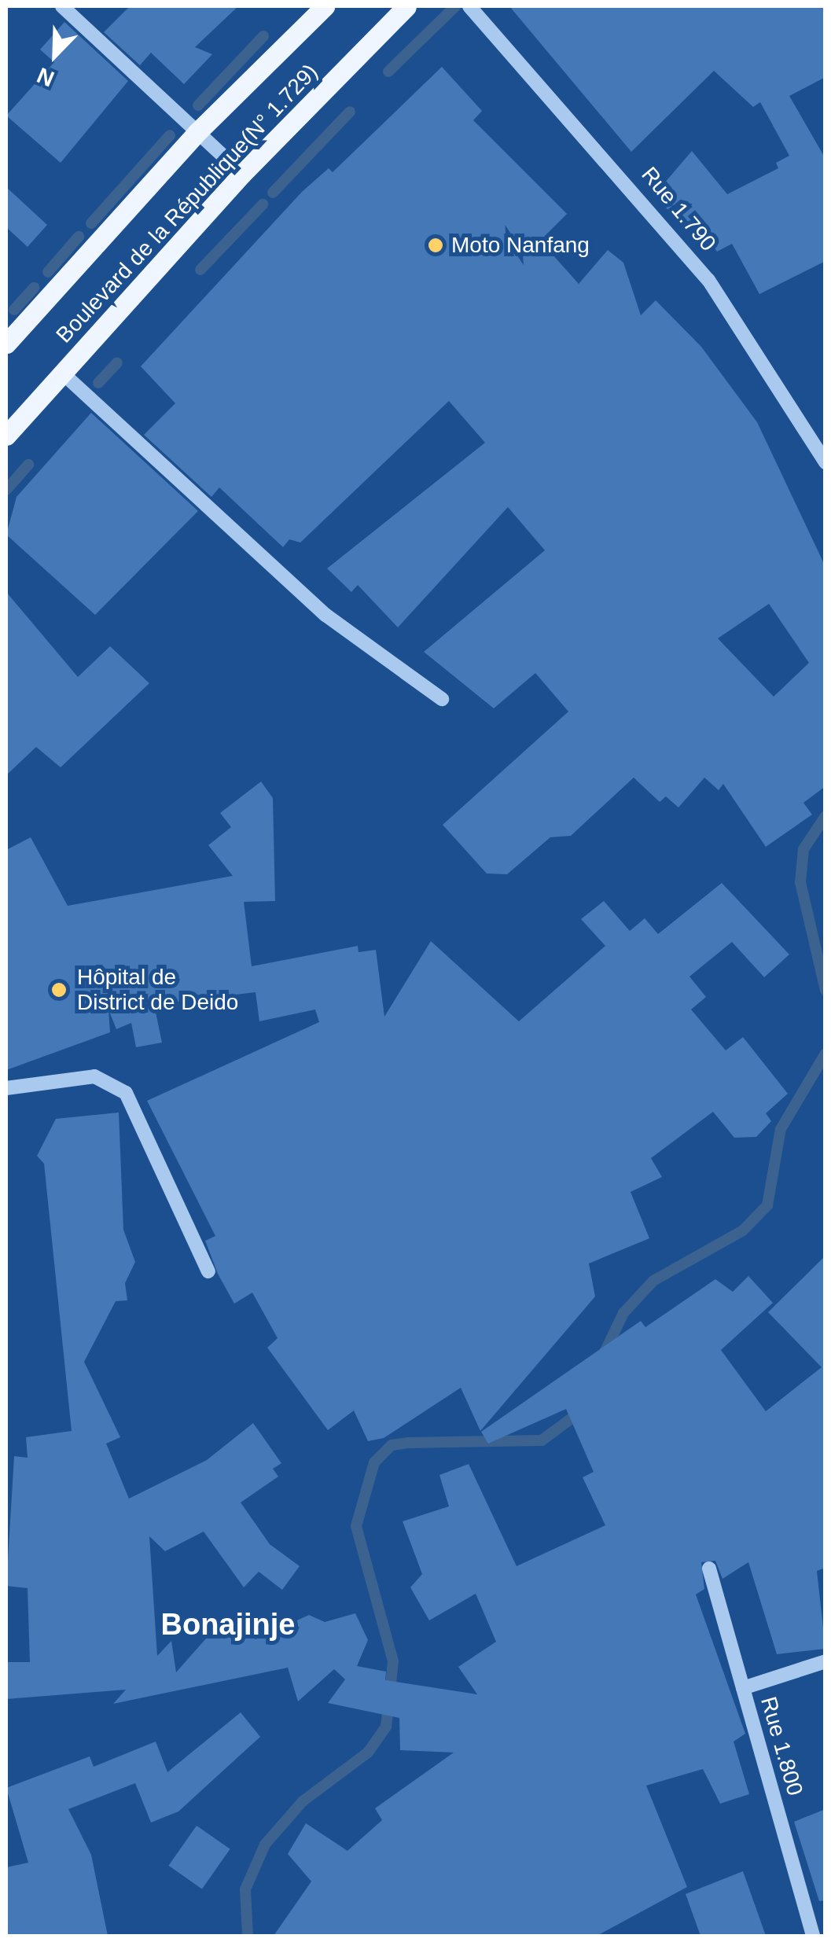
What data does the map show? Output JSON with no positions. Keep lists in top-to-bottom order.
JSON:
{
  "streets": {
    "main road": ["Boulevard de la République(N° 1.729)"],
    "street": ["Rue 1.790", "Rue 1.800"]
  },
  "districts": ["Bonajinje"],
  "places": ["Moto Nanfang", "Hôpital de District de Deido"],
  "north": "bottom left"
}
